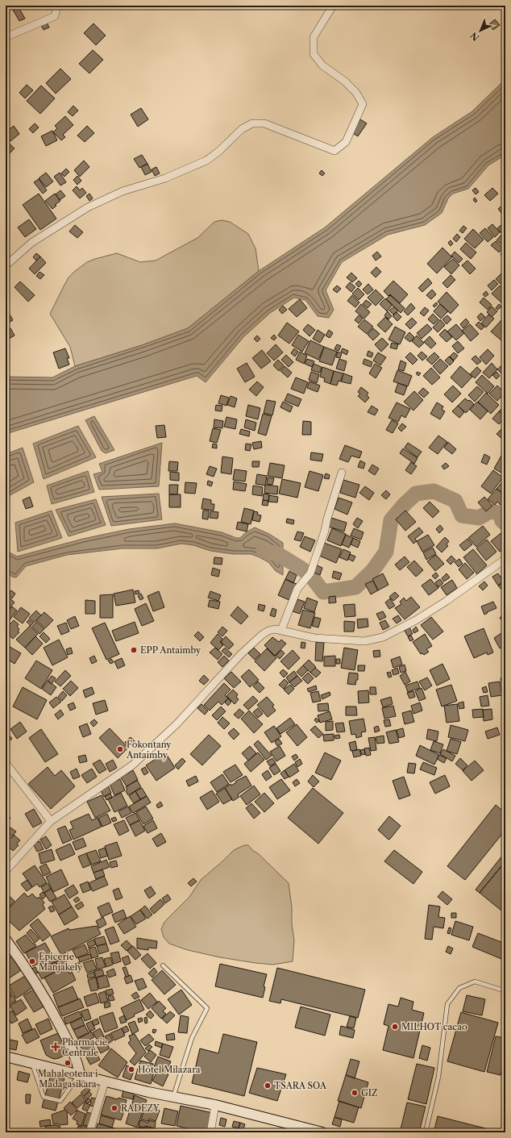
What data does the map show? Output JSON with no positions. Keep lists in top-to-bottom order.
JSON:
{
  "places": {
    "other": [
      "EPP Antaimby",
      "Fokontany Antaimby",
      "Épicerie Manjakely",
      "MILHOT cacao",
      "Mahaleotena i Madagasikara",
      "Hôtel Milazara",
      "TSARA SOA",
      "GIZ",
      "RADEZY"
    ],
    "health": ["Pharmacie Centrale"]
  },
  "north": "bottom left"
}
